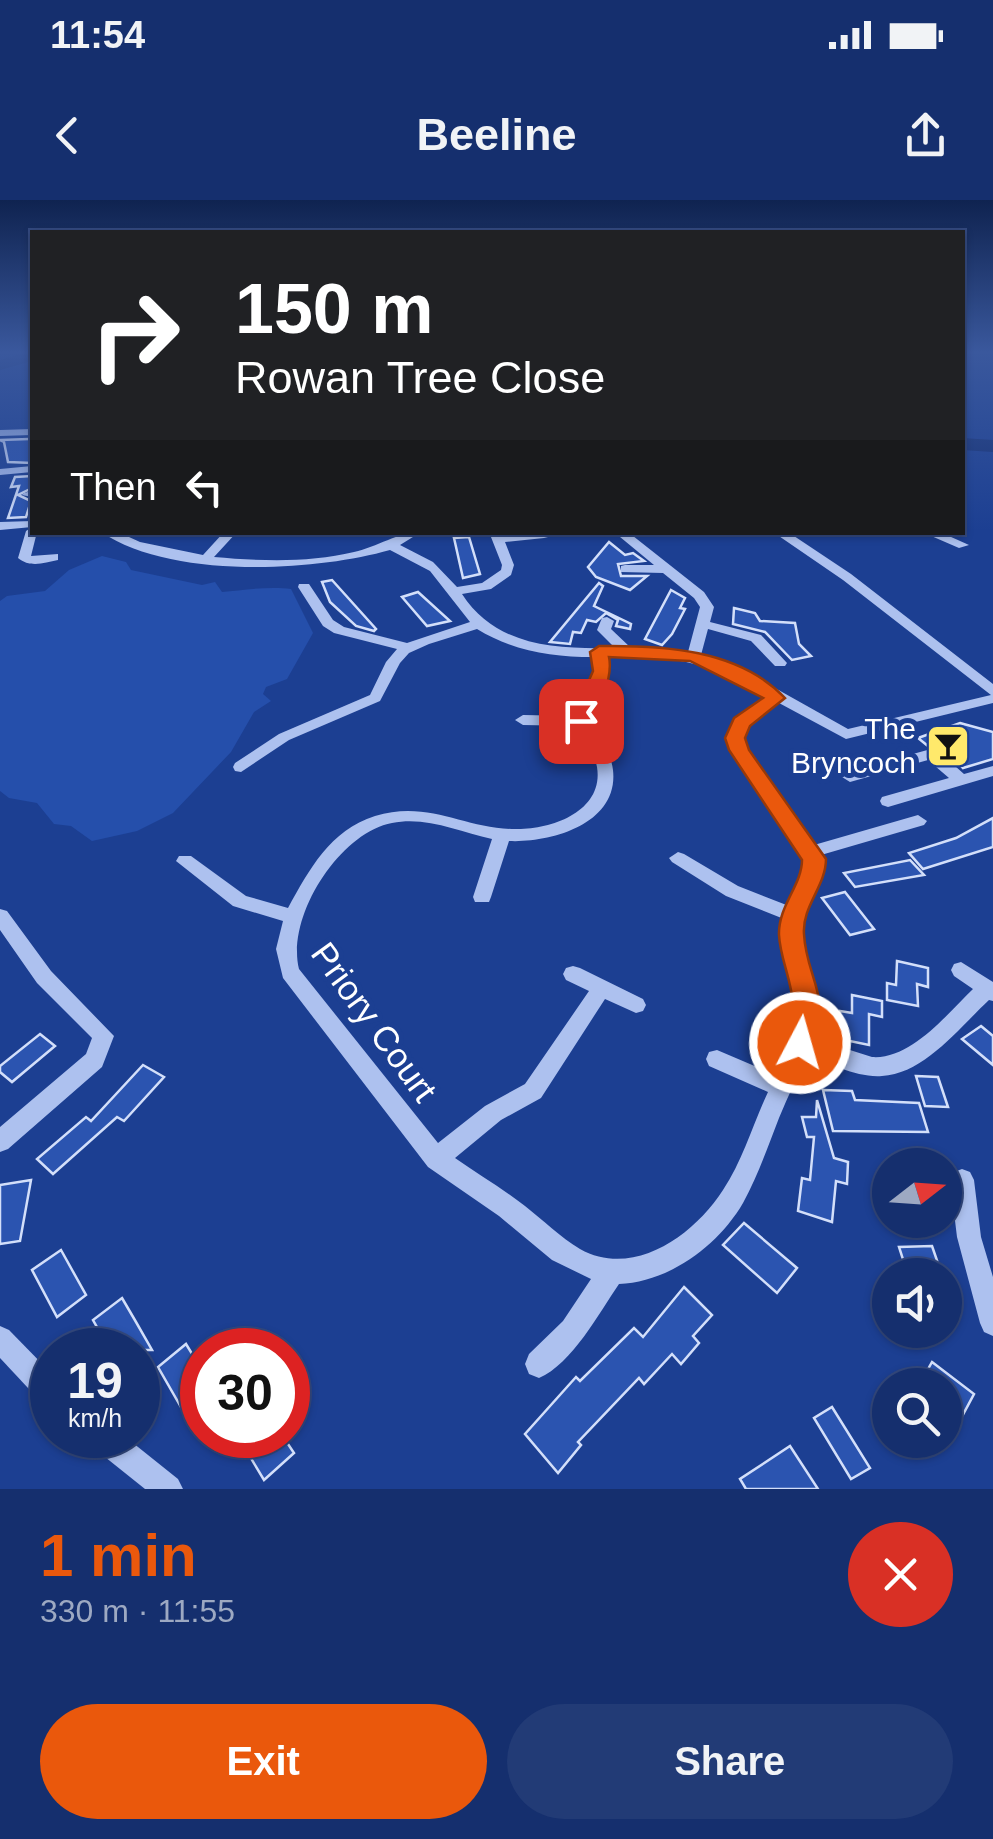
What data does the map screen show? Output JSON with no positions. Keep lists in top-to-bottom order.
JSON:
{
  "streets": {
    "street": ["Priory Court"]
  },
  "places": {
    "bar": ["The Bryncoch"]
  },
  "north": "right",
  "page": {
    "status": "11:54",
    "header": "Beeline",
    "turn": ["150 m", "Rowan Tree Close"],
    "then": "Then",
    "speed": "19 km/h",
    "limit": "30",
    "heading": ["1 min", "330 m · 11:55"],
    "buttons": ["Exit", "Share"]
  }
}
